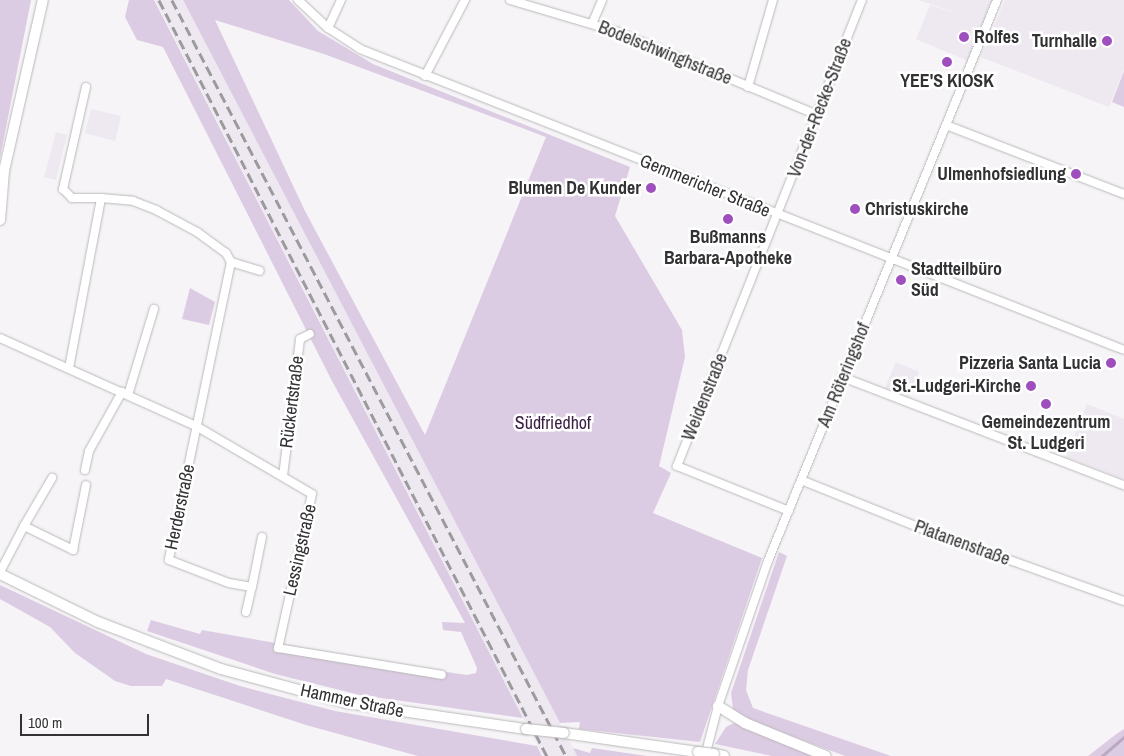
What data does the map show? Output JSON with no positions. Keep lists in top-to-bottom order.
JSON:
{
  "streets": {
    "main road": ["Hammer Straße"],
    "street": [
      "Bodelschwinghstraße",
      "Von-der-Recke-Straße",
      "Gemmericher Straße",
      "Am Röteringshof",
      "Weidenstraße",
      "Rückertstraße",
      "Herderstraße",
      "Platanenstraße",
      "Lessingstraße"
    ]
  },
  "crossings": [
    ["Bodelschwinghstraße", "Von-der-Recke-Straße"],
    ["Von-der-Recke-Straße", "Gemmericher Straße"],
    ["Von-der-Recke-Straße", "Weidenstraße"],
    ["Gemmericher Straße", "Am Röteringshof"],
    ["Gemmericher Straße", "Weidenstraße"],
    ["Am Röteringshof", "Weidenstraße"],
    ["Am Röteringshof", "Platanenstraße"],
    ["Am Röteringshof", "Hammer Straße"],
    ["Rückertstraße", "Lessingstraße"],
    ["Herderstraße", "Lessingstraße"]
  ],
  "parks": ["Südfriedhof"],
  "places": [
    "Rolfes",
    "Turnhalle",
    "YEE'S KIOSK",
    "Ulmenhofsiedlung",
    "Blumen De Kunder",
    "Christuskirche",
    "Bußmanns Barbara-Apotheke",
    "Stadtteilbüro Süd",
    "Pizzeria Santa Lucia",
    "St.-Ludgeri-Kirche",
    "Gemeindezentrum St. Ludgeri"
  ],
  "scale_bar": "100 m"
}
